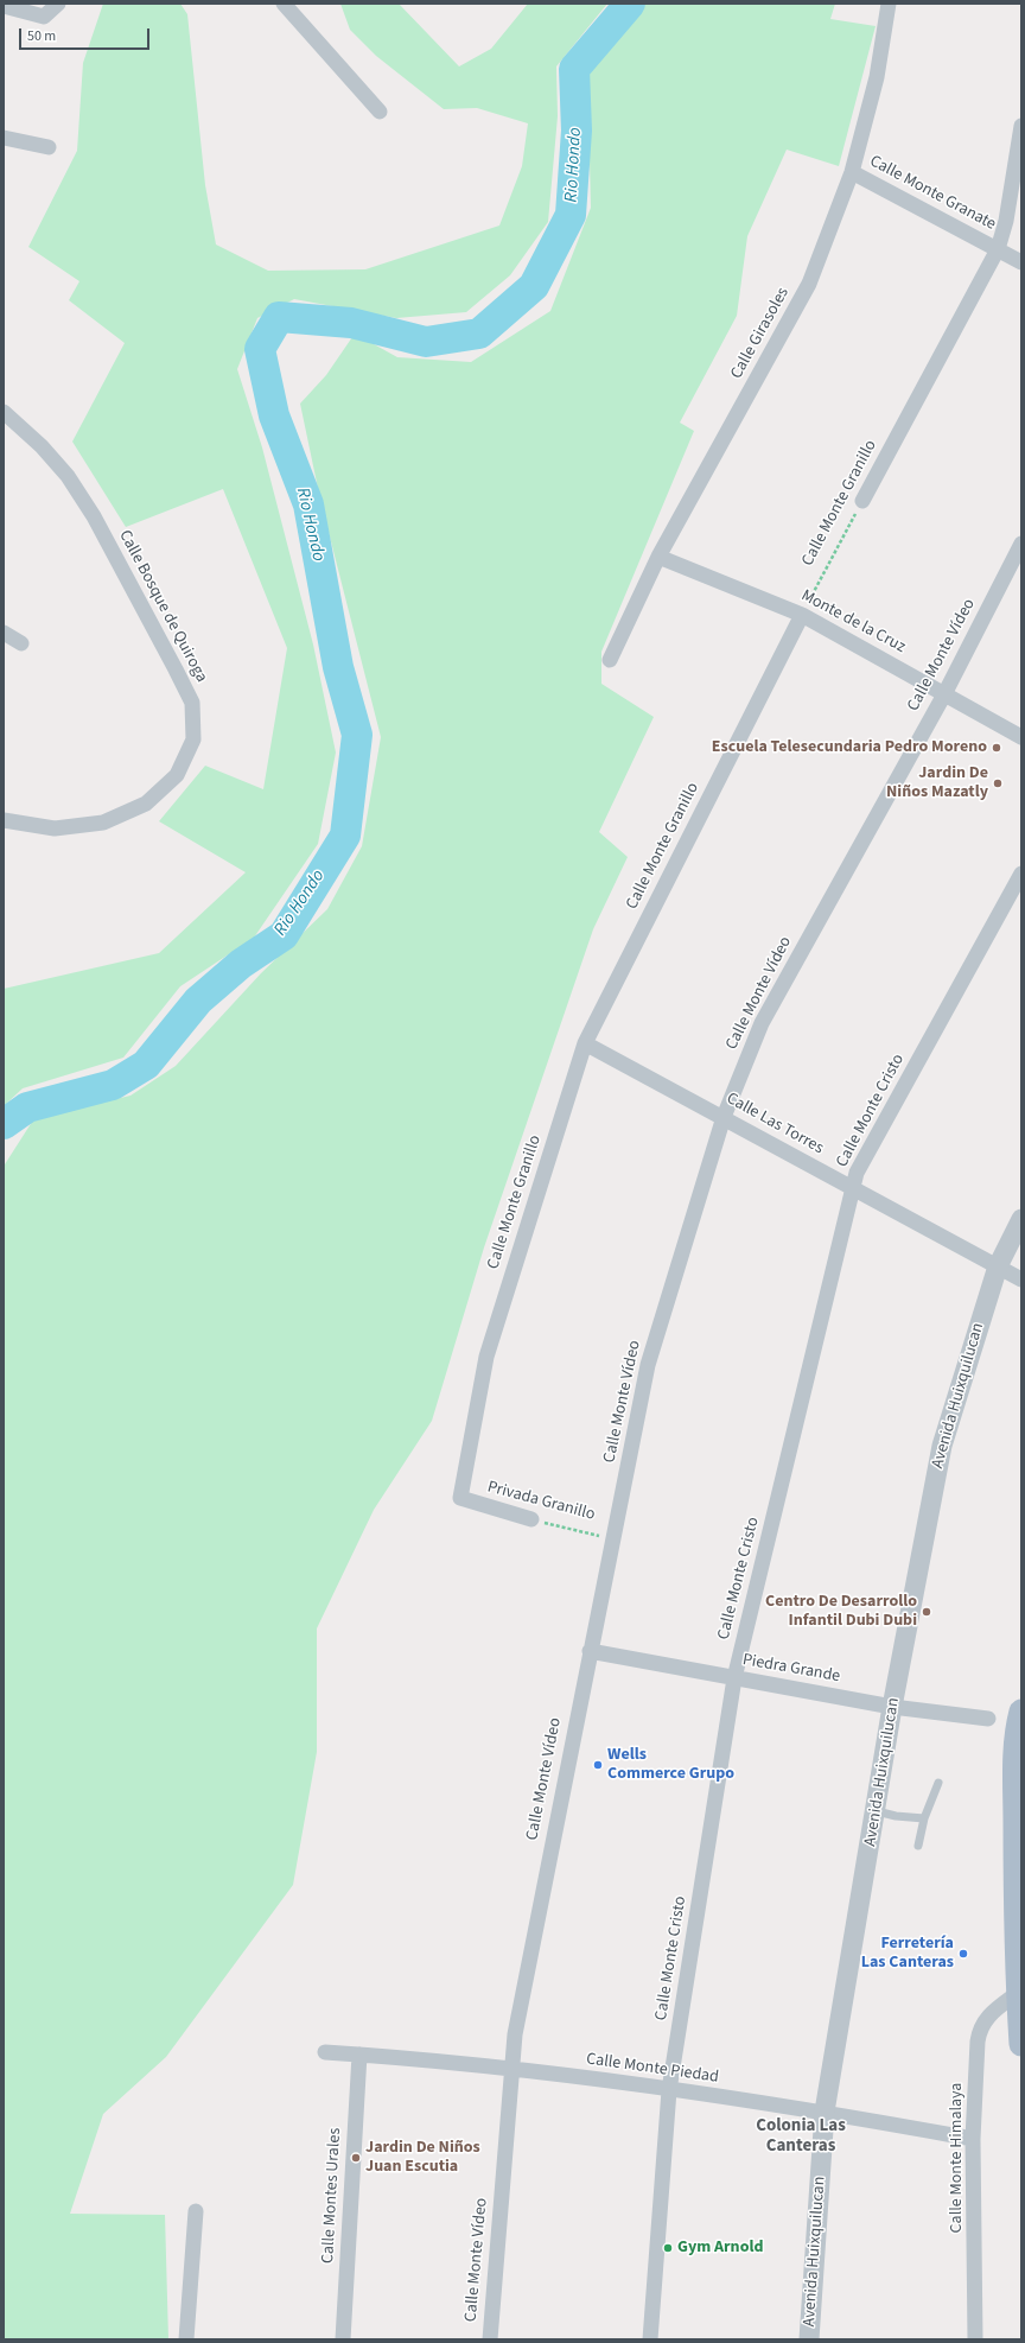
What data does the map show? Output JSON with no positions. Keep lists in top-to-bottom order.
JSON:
{
  "streets": {
    "street": [
      "Calle Monte Granate",
      "Calle Girasoles",
      "Calle Monte Granillo",
      "Calle Bosque de Quiroga",
      "Monte de la Cruz",
      "Calle Monte Vídeo",
      "Calle Monte Cristo",
      "Calle Las Torres",
      "Avenida Huixquilucan",
      "Privada Granillo",
      "Piedra Grande",
      "Calle Monte Piedad",
      "Calle Monte Himalaya",
      "Calle Montes Urales"
    ]
  },
  "crossings": [
    ["Calle Monte Granate", "Calle Girasoles"],
    ["Calle Monte Granate", "Calle Monte Granillo"],
    ["Calle Girasoles", "Monte de la Cruz"],
    ["Calle Monte Granillo", "Monte de la Cruz"],
    ["Calle Monte Granillo", "Calle Las Torres"],
    ["Calle Monte Granillo", "Privada Granillo"],
    ["Monte de la Cruz", "Calle Monte Vídeo"],
    ["Calle Monte Vídeo", "Calle Las Torres"],
    ["Calle Monte Vídeo", "Privada Granillo"],
    ["Calle Monte Vídeo", "Piedra Grande"],
    ["Calle Monte Vídeo", "Calle Monte Piedad"],
    ["Calle Monte Cristo", "Calle Las Torres"],
    ["Calle Monte Cristo", "Piedra Grande"],
    ["Calle Monte Cristo", "Calle Monte Piedad"],
    ["Calle Las Torres", "Avenida Huixquilucan"],
    ["Avenida Huixquilucan", "Piedra Grande"],
    ["Avenida Huixquilucan", "Calle Monte Piedad"],
    ["Calle Monte Piedad", "Calle Monte Himalaya"],
    ["Calle Monte Piedad", "Calle Montes Urales"]
  ],
  "districts": ["Colonia Las Canteras"],
  "water": ["Rio Hondo"],
  "places": [
    "Escuela Telesecundaria Pedro Moreno",
    "Jardin De Niños Mazatly",
    "Centro De Desarrollo Infantil Dubi Dubi",
    "Wells Commerce Grupo",
    "Ferretería Las Canteras",
    "Jardin De Niños Juan Escutia",
    "Gym Arnold"
  ],
  "scale_bar": "50 m"
}
